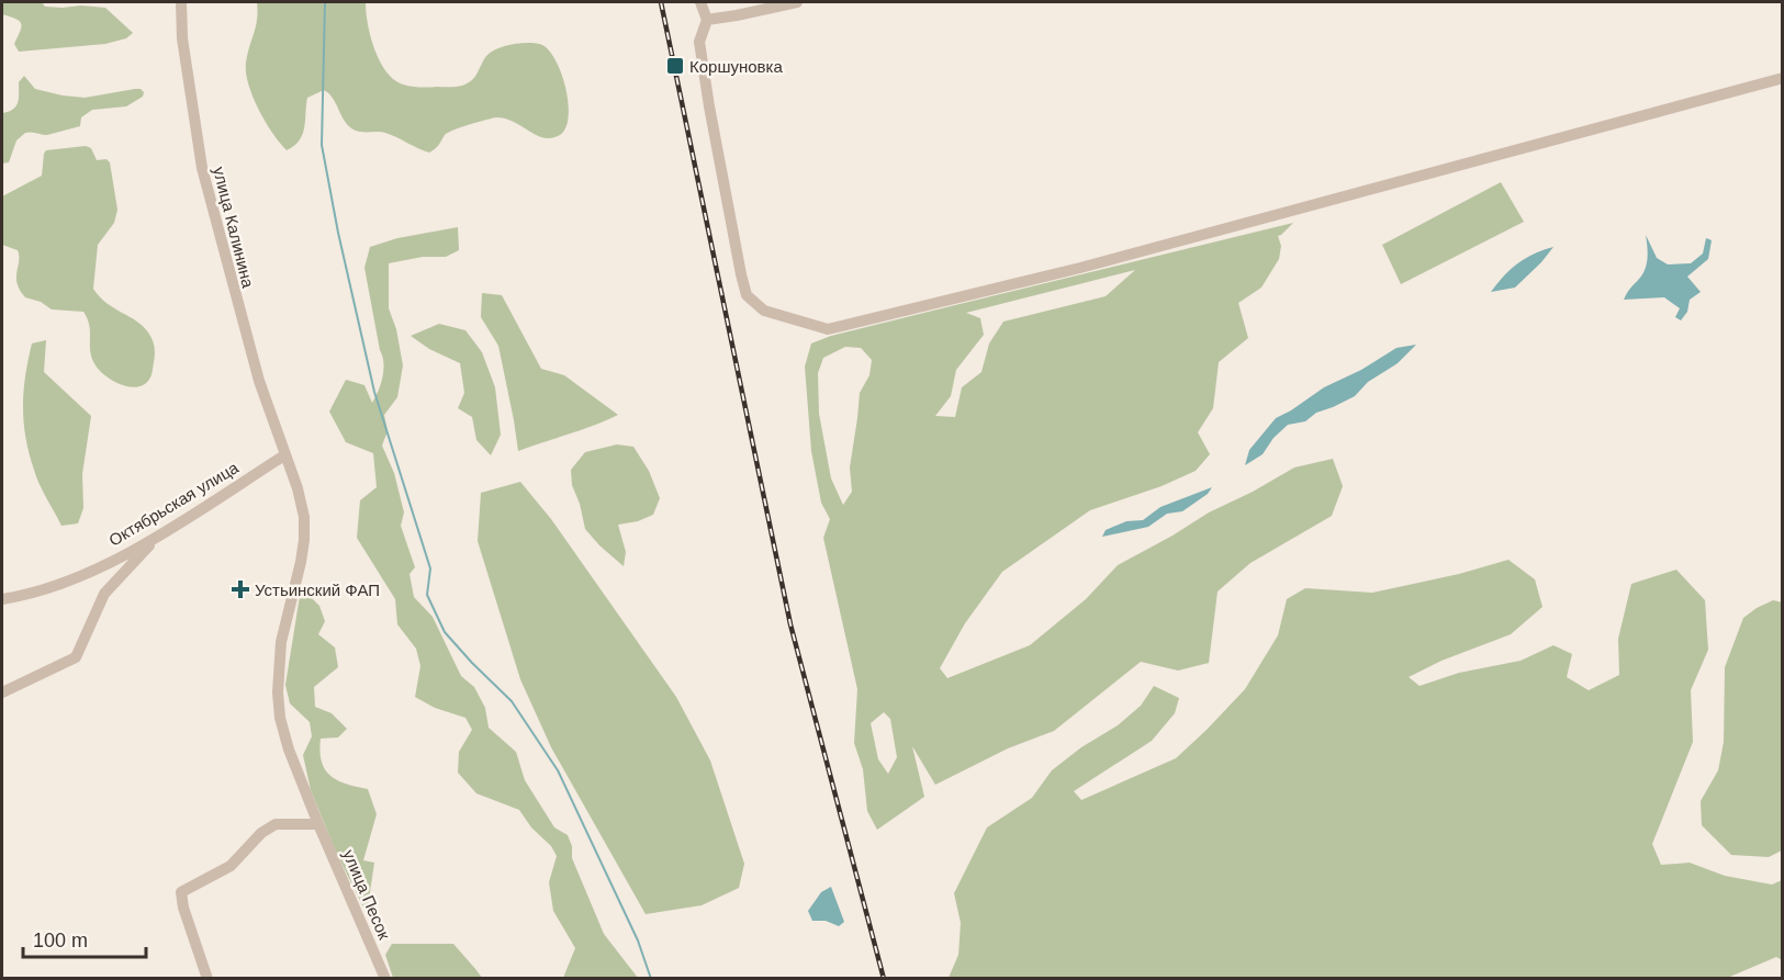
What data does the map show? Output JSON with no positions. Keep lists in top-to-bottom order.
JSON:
{
  "streets": {
    "street": ["улица Калинина", "Октябрьская улица", "улица Песок"]
  },
  "crossings": [
    ["улица Калинина", "Октябрьская улица"],
    ["улица Калинина", "улица Песок"],
    ["Октябрьская улица", "улица Песок"]
  ],
  "places": {
    "transit": ["Коршуновка"],
    "health": ["Устьинский ФАП"]
  },
  "scale_bar": "100 m"
}
